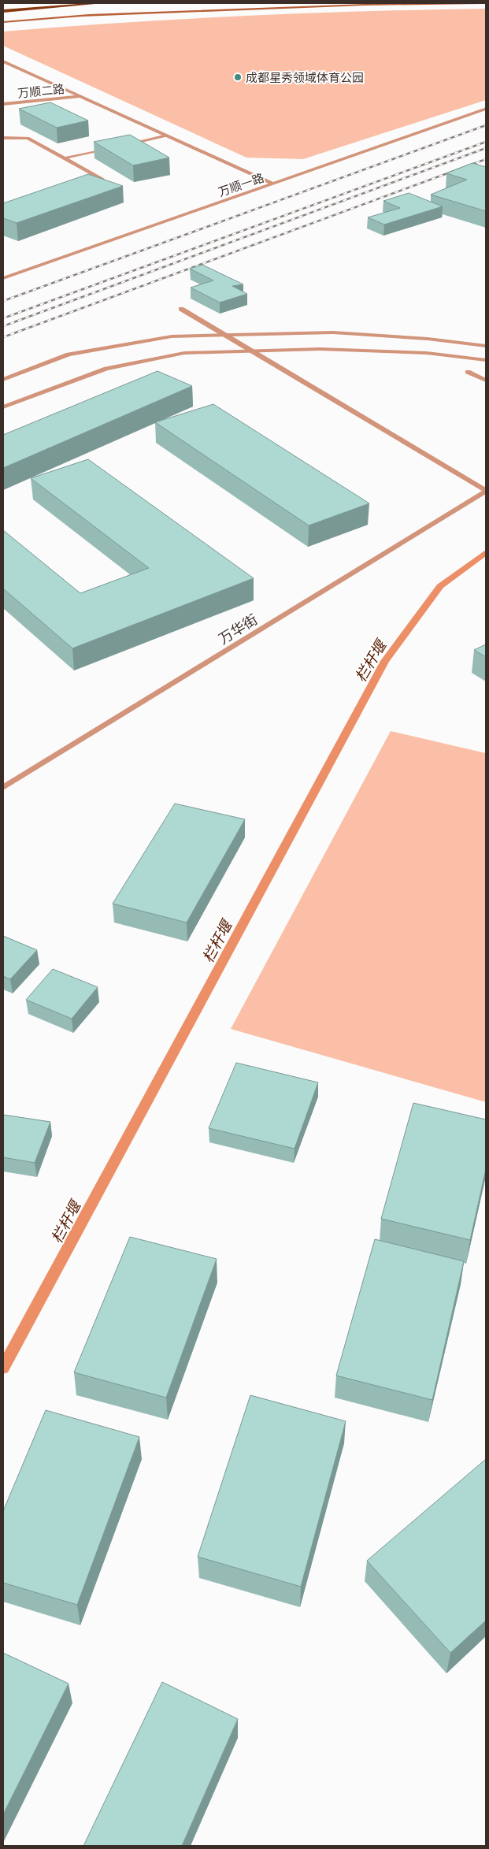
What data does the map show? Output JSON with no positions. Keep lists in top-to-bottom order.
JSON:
{
  "streets": {
    "street": ["万顺二路", "万顺一路", "万华街"]
  },
  "water": ["栏杆堰"],
  "places": ["成都星秀领域体育公园"]
}
